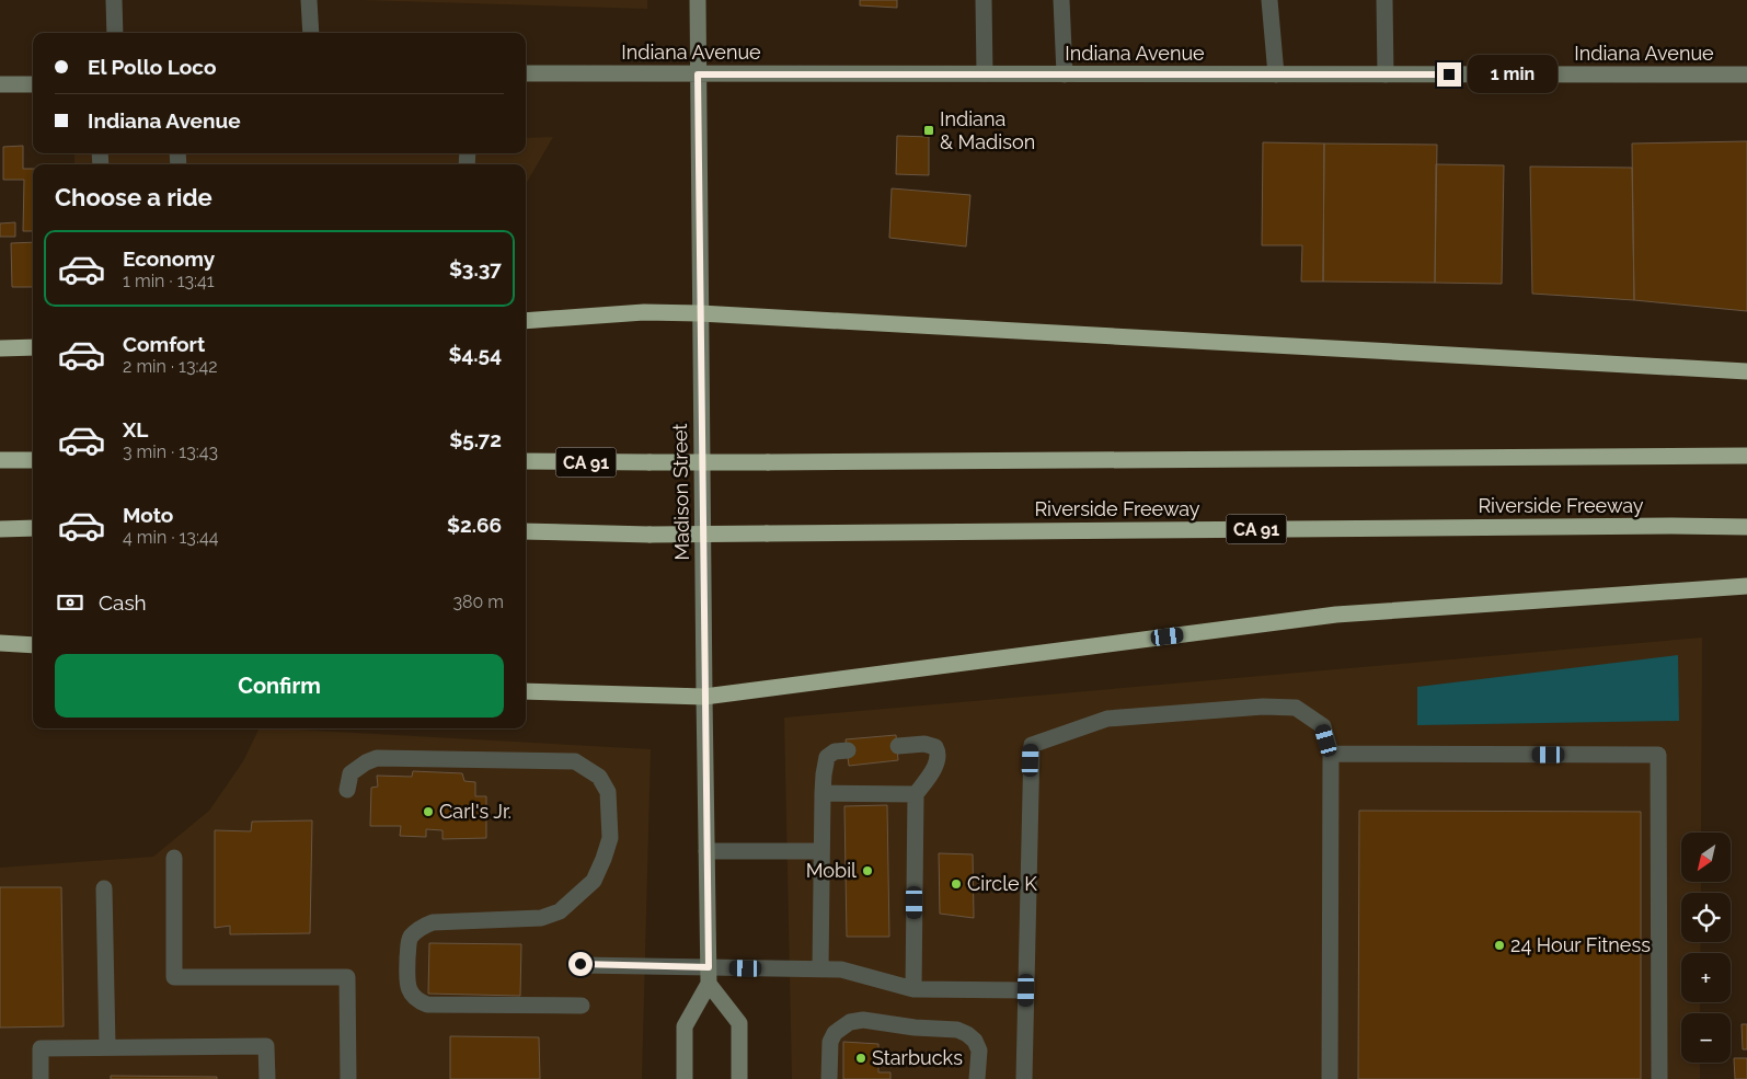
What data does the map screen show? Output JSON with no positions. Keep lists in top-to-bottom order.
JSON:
{
  "streets": {
    "highway": ["CA 91", "Riverside Freeway"],
    "main road": ["Indiana Avenue", "Madison Street"]
  },
  "crossings": [
    ["Indiana Avenue", "Madison Street"]
  ],
  "places": {
    "transit": ["Indiana & Madison"],
    "other": [
      "Carl's Jr.",
      "Mobil",
      "Circle K",
      "24 Hour Fitness",
      "Starbucks"
    ]
  },
  "north": "bottom left",
  "page": {
    "banner": ["El Pollo Loco", "Indiana Avenue"],
    "bubble": "1 min",
    "heading": "Choose a ride",
    "list": [
      {
        "name": "Economy",
        "note": "1 min · 13:41",
        "value": "$3.37"
      },
      {
        "name": "Comfort",
        "note": "2 min · 13:42",
        "value": "$4.54"
      },
      {
        "name": "XL",
        "note": "3 min · 13:43",
        "value": "$5.72"
      },
      {
        "name": "Moto",
        "note": "4 min · 13:44",
        "value": "$2.66"
      }
    ],
    "pay": ["Cash", "380 m"],
    "buttons": "Confirm",
    "map_buttons": ["+", "−"]
  }
}
